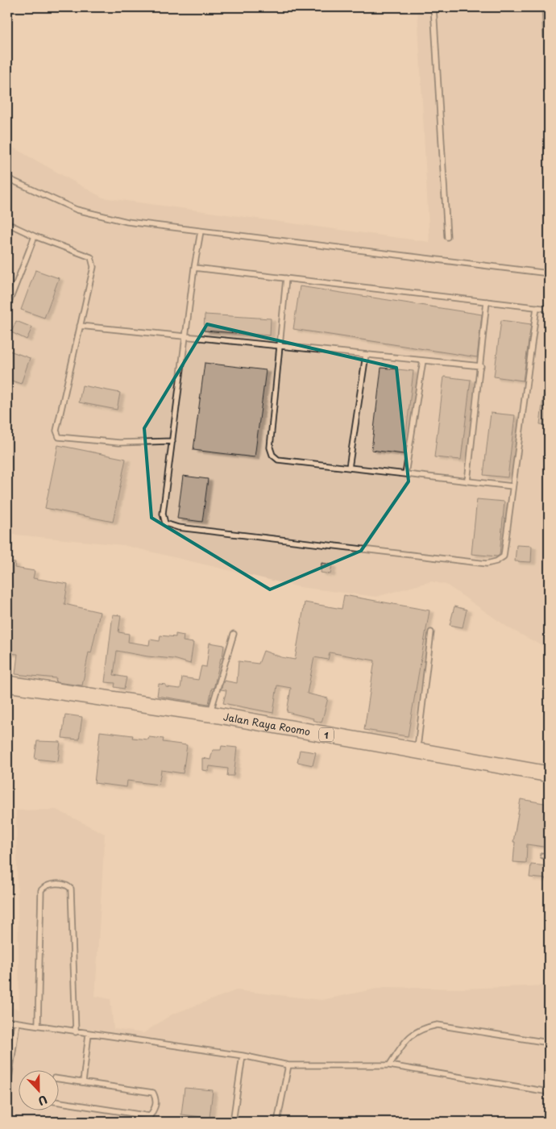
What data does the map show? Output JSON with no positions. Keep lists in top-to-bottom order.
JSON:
{
  "streets": {
    "highway": ["Jalan Raya Roomo", "1"]
  },
  "north": "bottom"
}
